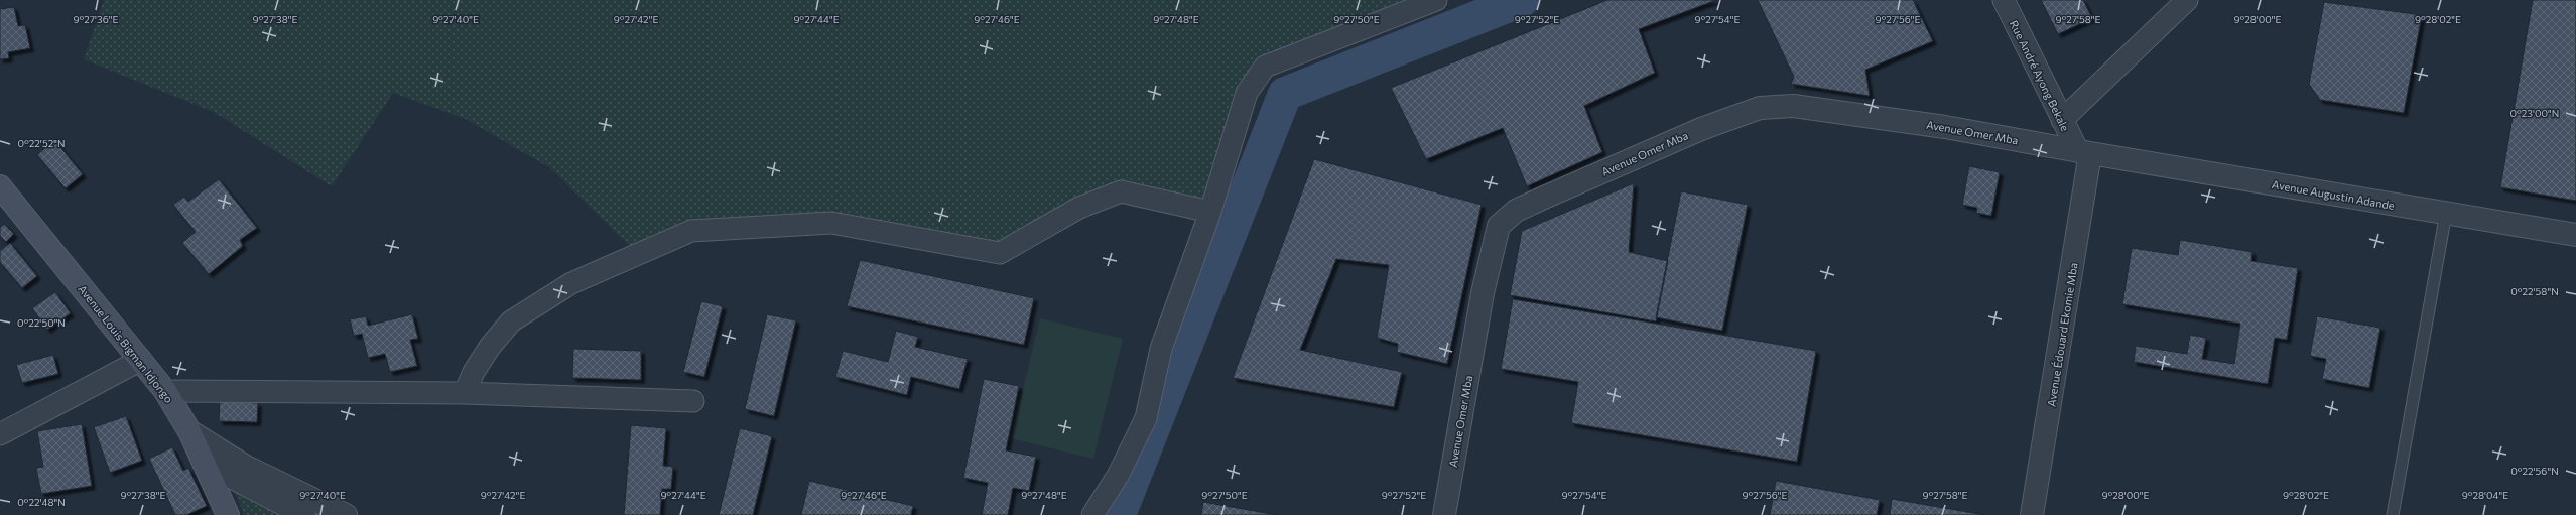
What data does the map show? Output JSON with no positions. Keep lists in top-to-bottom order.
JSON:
{
  "streets": {
    "main road": ["Avenue Louis Bigman Idjongo"],
    "street": [
      "Rue André Ayong Bekale",
      "Avenue Omer Mba",
      "Avenue Augustin Adande",
      "Avenue Édouard Ekomie Mba"
    ]
  },
  "crossings": [
    ["Rue André Ayong Bekale", "Avenue Omer Mba"],
    ["Rue André Ayong Bekale", "Avenue Augustin Adande"],
    ["Rue André Ayong Bekale", "Avenue Édouard Ekomie Mba"],
    ["Avenue Omer Mba", "Avenue Augustin Adande"],
    ["Avenue Omer Mba", "Avenue Édouard Ekomie Mba"],
    ["Avenue Augustin Adande", "Avenue Édouard Ekomie Mba"]
  ],
  "coordinates": [
    "9°27'36\"E",
    "9°27'38\"E",
    "9°27'40\"E",
    "9°27'42\"E",
    "9°27'44\"E",
    "9°27'46\"E",
    "9°27'48\"E",
    "9°27'50\"E",
    "9°27'52\"E",
    "9°27'54\"E",
    "9°27'56\"E",
    "9°27'58\"E",
    "9°28'00\"E",
    "9°28'02\"E",
    "0°23'00\"N",
    "0°22'52\"N",
    "0°22'58\"N",
    "0°22'50\"N",
    "0°22'56\"N",
    "9°28'04\"E",
    "0°22'48\"N"
  ]
}
